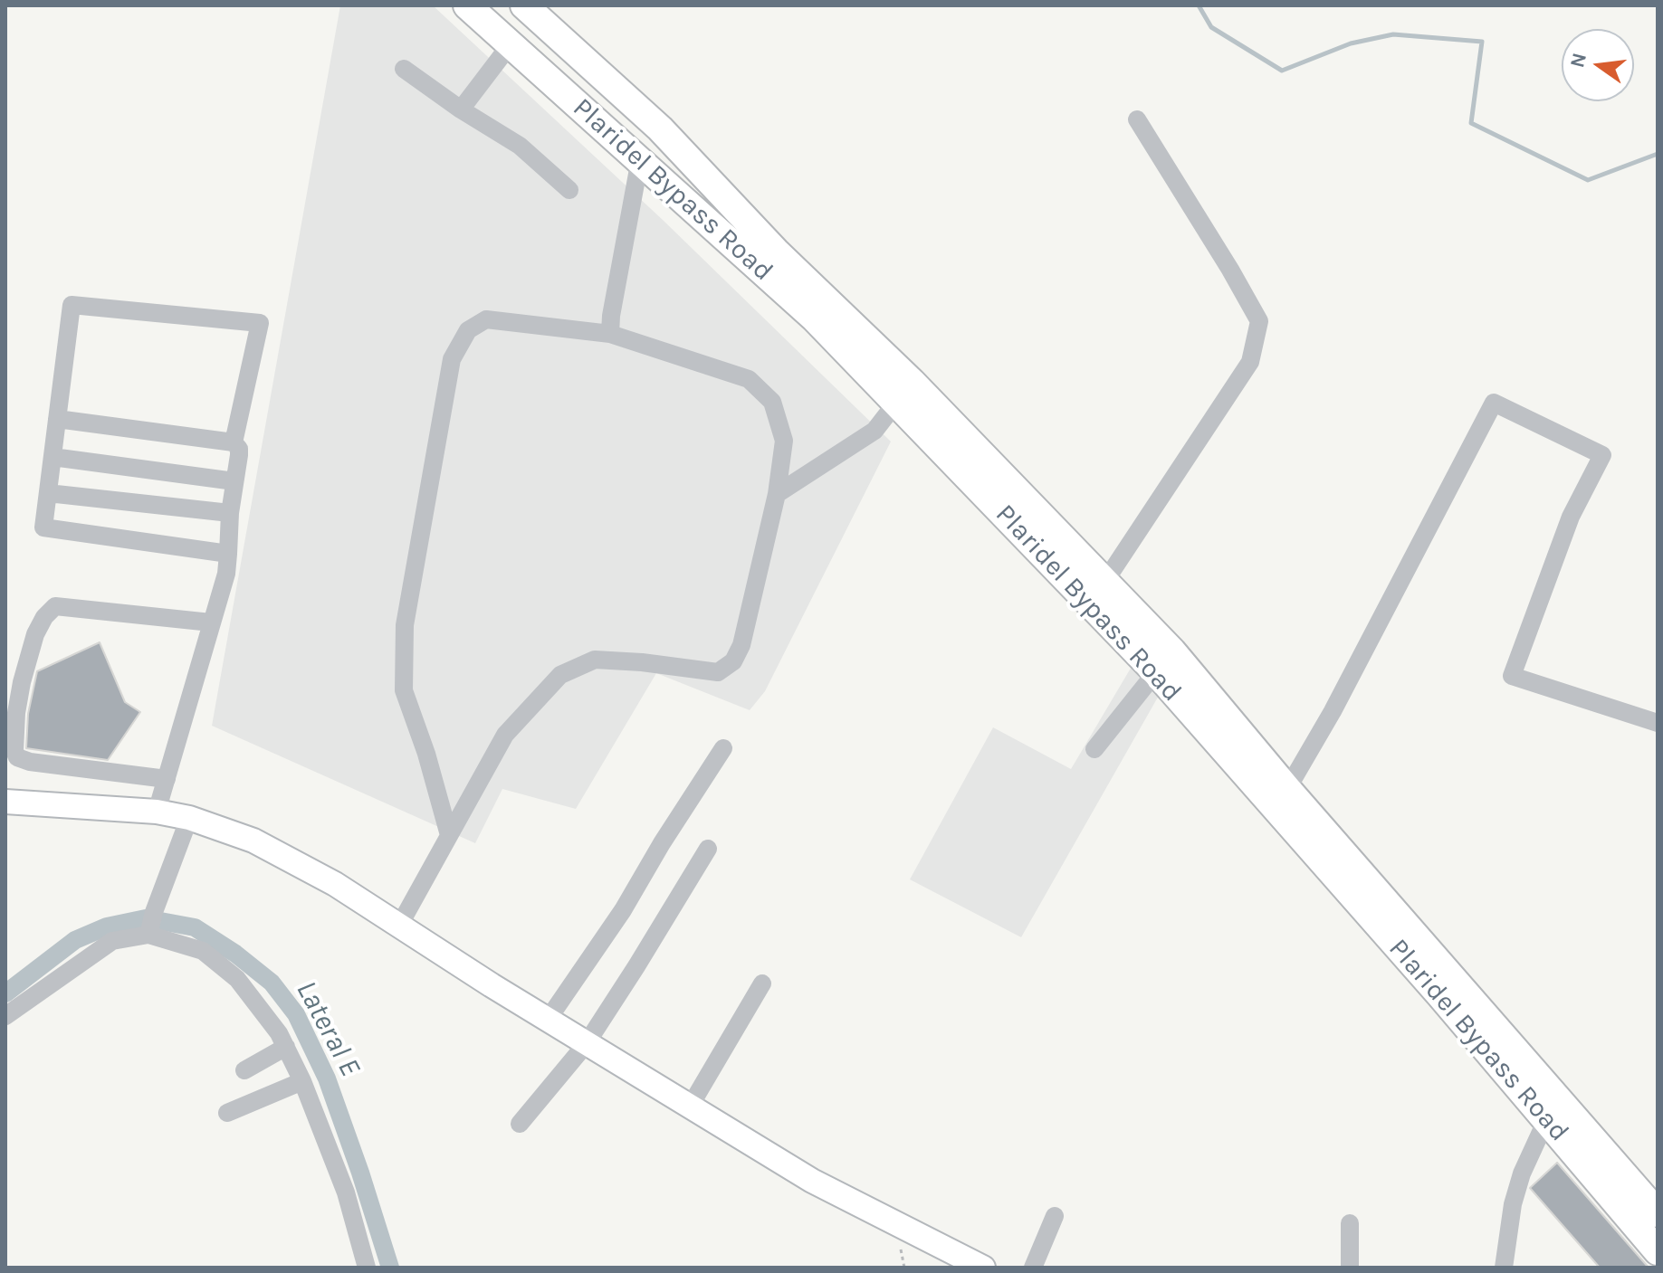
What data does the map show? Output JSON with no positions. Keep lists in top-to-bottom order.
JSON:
{
  "streets": {
    "highway": ["Plaridel Bypass Road"]
  },
  "water": ["Lateral E"],
  "north": "left"
}
